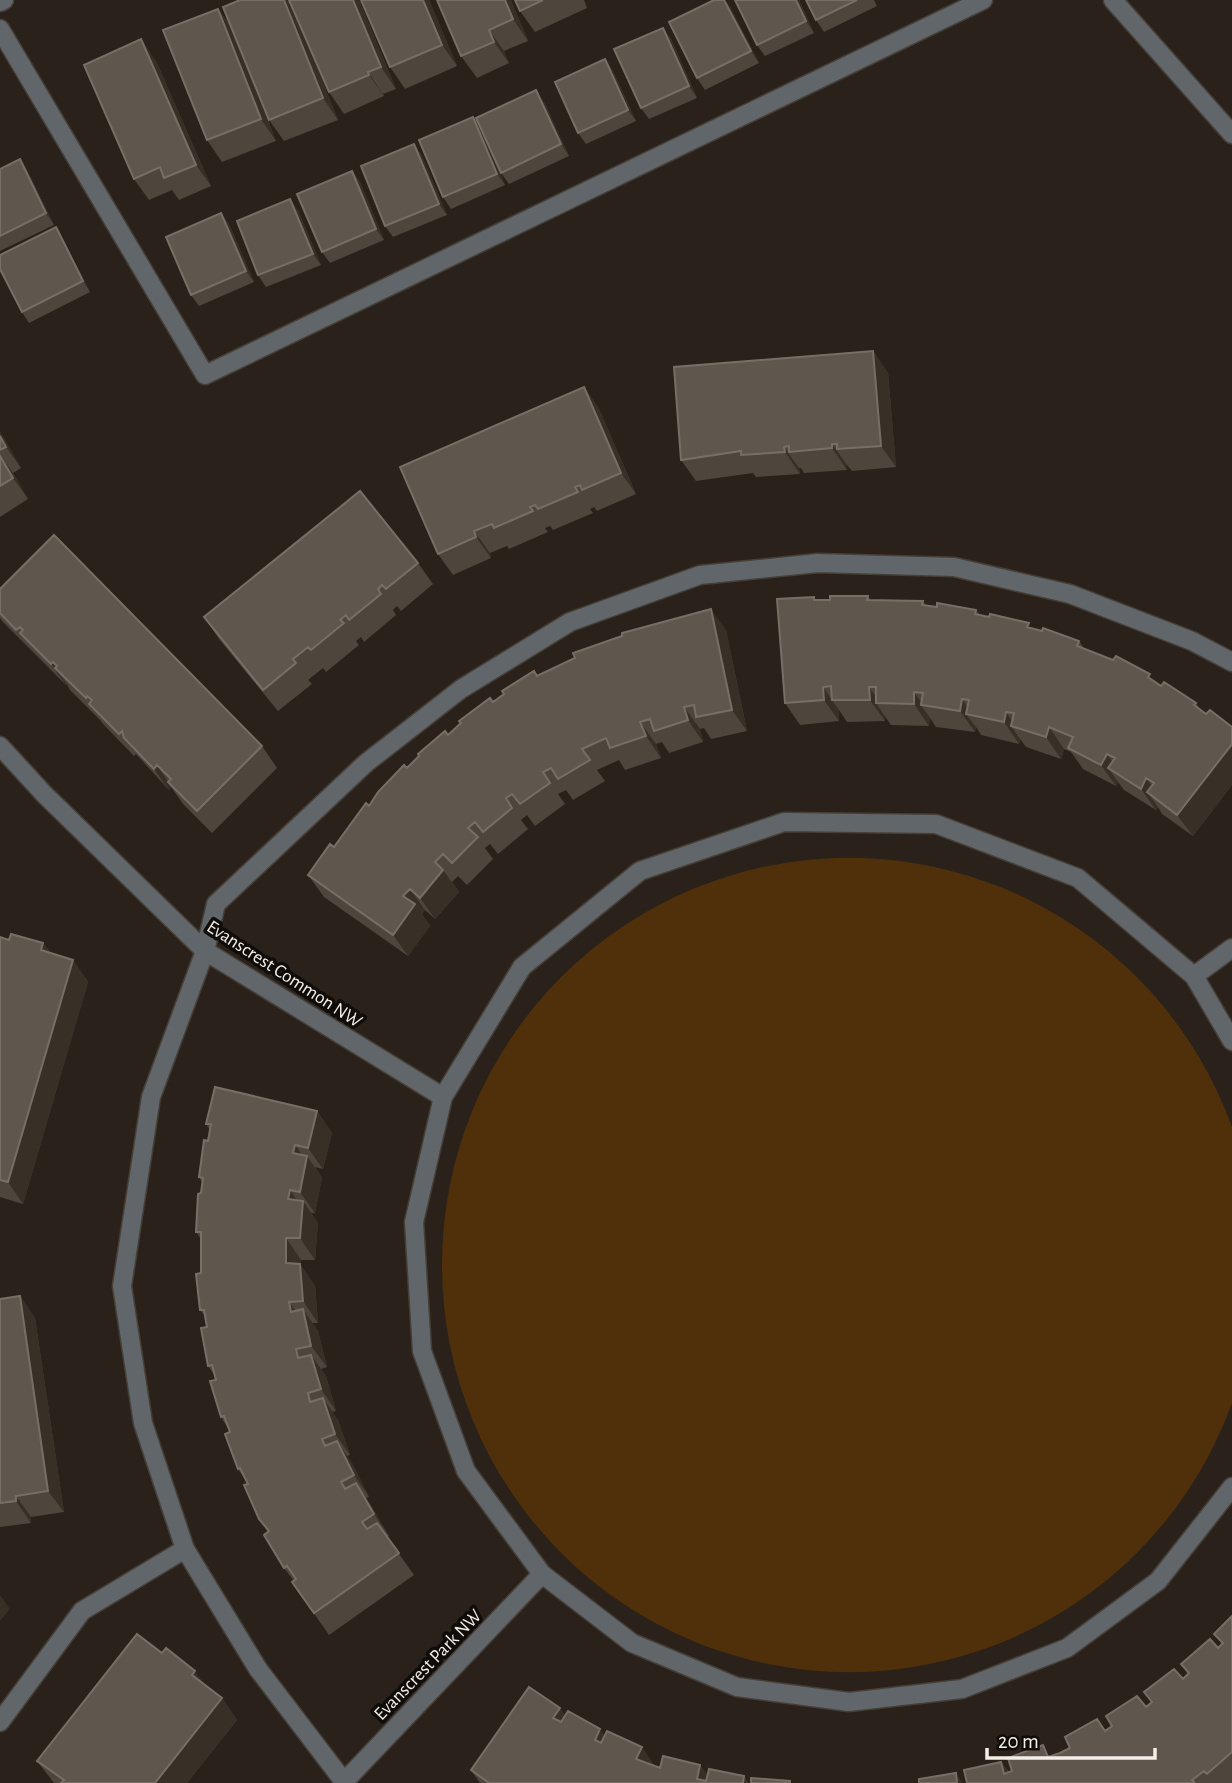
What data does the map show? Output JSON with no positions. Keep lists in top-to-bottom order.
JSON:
{
  "streets": {
    "street": ["Evanscrest Common NW", "Evanscrest Park NW"]
  },
  "scale_bar": "20 m"
}
